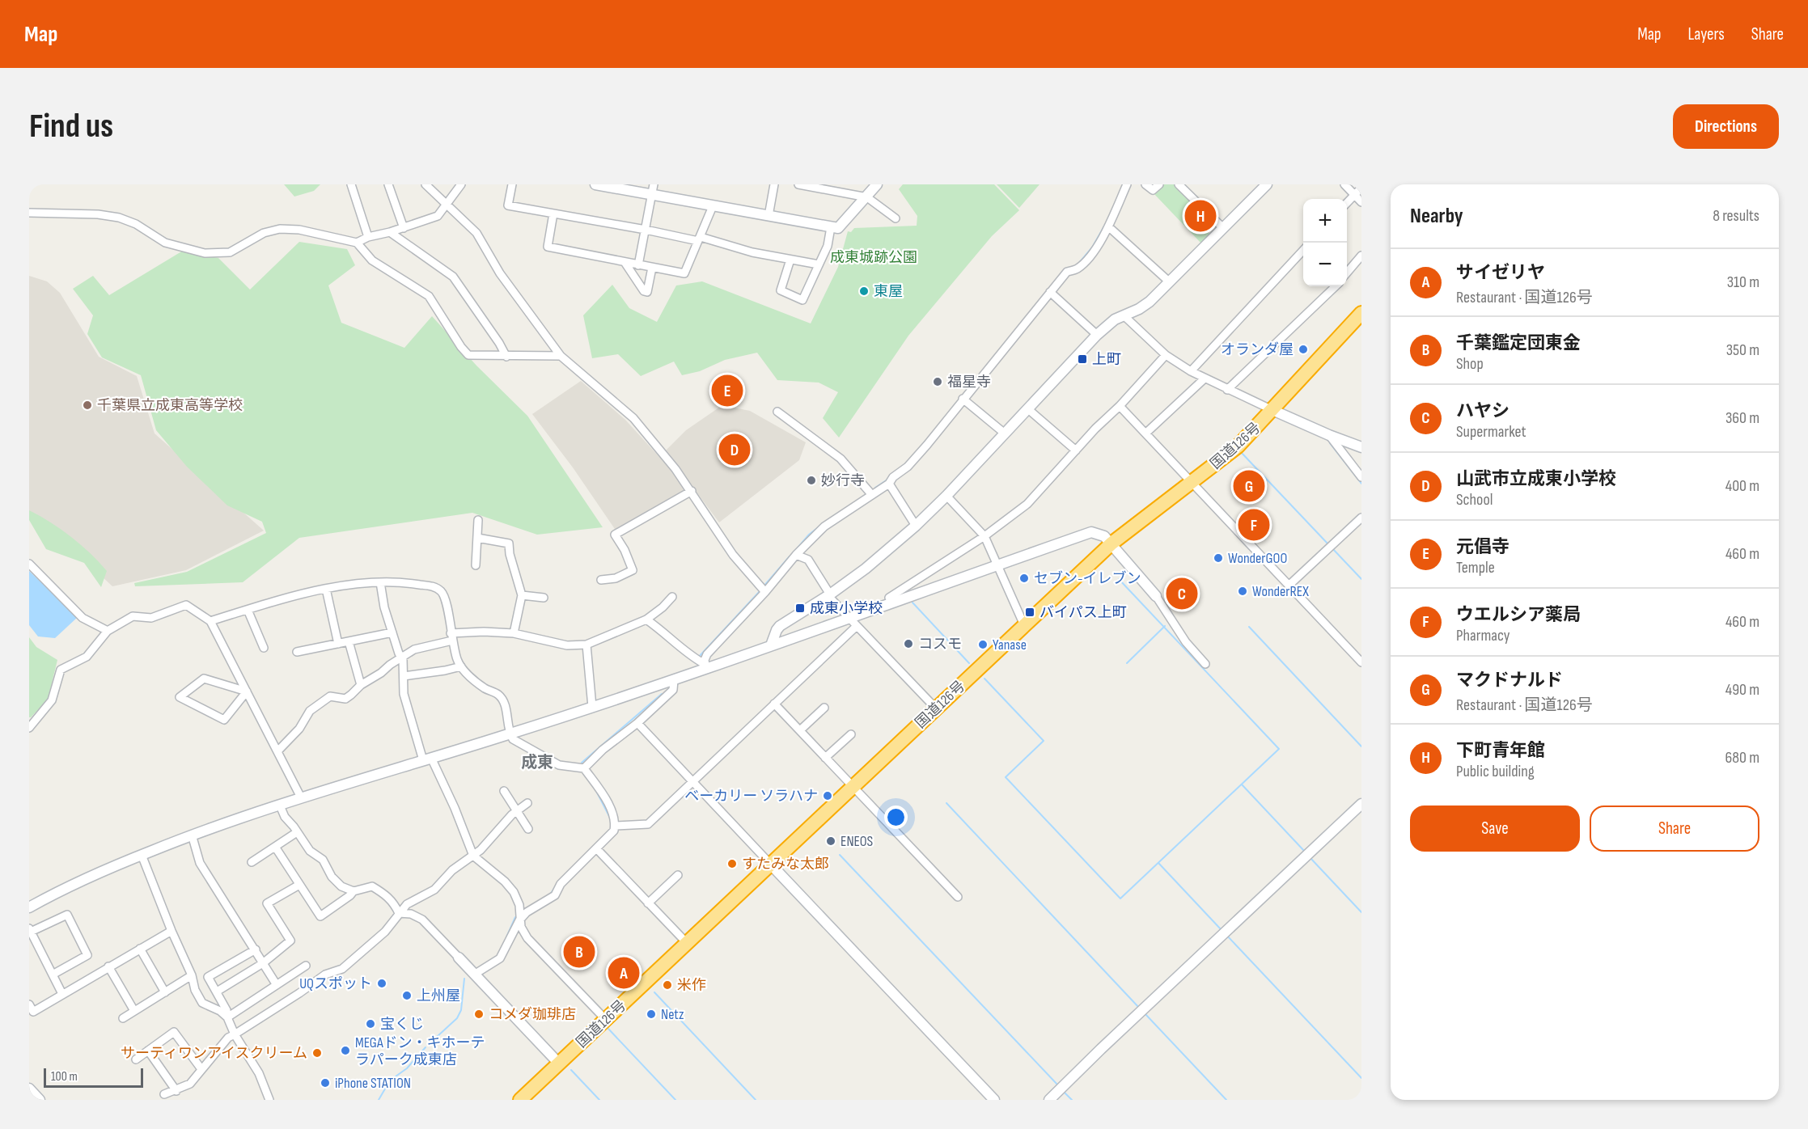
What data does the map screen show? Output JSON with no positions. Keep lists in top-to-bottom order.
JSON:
{
  "streets": {
    "highway": ["国道126号"]
  },
  "districts": ["成東"],
  "parks": ["成東城跡公園"],
  "places": {
    "other": [
      "東屋",
      "オランダ屋",
      "福星寺",
      "千葉県立成東高等学校",
      "妙行寺",
      "WonderGOO",
      "セブン-イレブン",
      "WonderREX",
      "コスモ",
      "Yanase",
      "ベーカリー ソラハナ",
      "ENEOS",
      "すたみな太郎",
      "UQスポット",
      "米作",
      "上州屋",
      "コメダ珈琲店",
      "Netz",
      "宝くじ",
      "MEGAドン・キホーテ ラパーク成東店",
      "サーティワンアイスクリーム",
      "iPhone STATION"
    ],
    "transit": ["上町", "成東小学校", "バイパス上町"]
  },
  "scale_bar": "100 m",
  "page": {
    "header": "Map",
    "nav": ["Map", "Layers", "Share"],
    "buttons": [
      "Directions",
      ["Save", "Share"]
    ],
    "title": "Find us",
    "heading": ["Nearby", "8 results"],
    "pins": [
      "H",
      "E",
      "D",
      "G",
      "F",
      "C",
      "B",
      "A"
    ],
    "map_buttons": ["+", "−"],
    "list": [
      {
        "mark": "A",
        "name": "サイゼリヤ",
        "note": "Restaurant · 国道126号",
        "value": "310 m"
      },
      {
        "mark": "B",
        "name": "千葉鑑定団東金",
        "note": "Shop",
        "value": "350 m"
      },
      {
        "mark": "C",
        "name": "ハヤシ",
        "note": "Supermarket",
        "value": "360 m"
      },
      {
        "mark": "D",
        "name": "山武市立成東小学校",
        "note": "School",
        "value": "400 m"
      },
      {
        "mark": "E",
        "name": "元倡寺",
        "note": "Temple",
        "value": "460 m"
      },
      {
        "mark": "F",
        "name": "ウエルシア薬局",
        "note": "Pharmacy",
        "value": "460 m"
      },
      {
        "mark": "G",
        "name": "マクドナルド",
        "note": "Restaurant · 国道126号",
        "value": "490 m"
      },
      {
        "mark": "H",
        "name": "下町青年館",
        "note": "Public building",
        "value": "680 m"
      }
    ],
    "scale": "100 m"
  }
}
